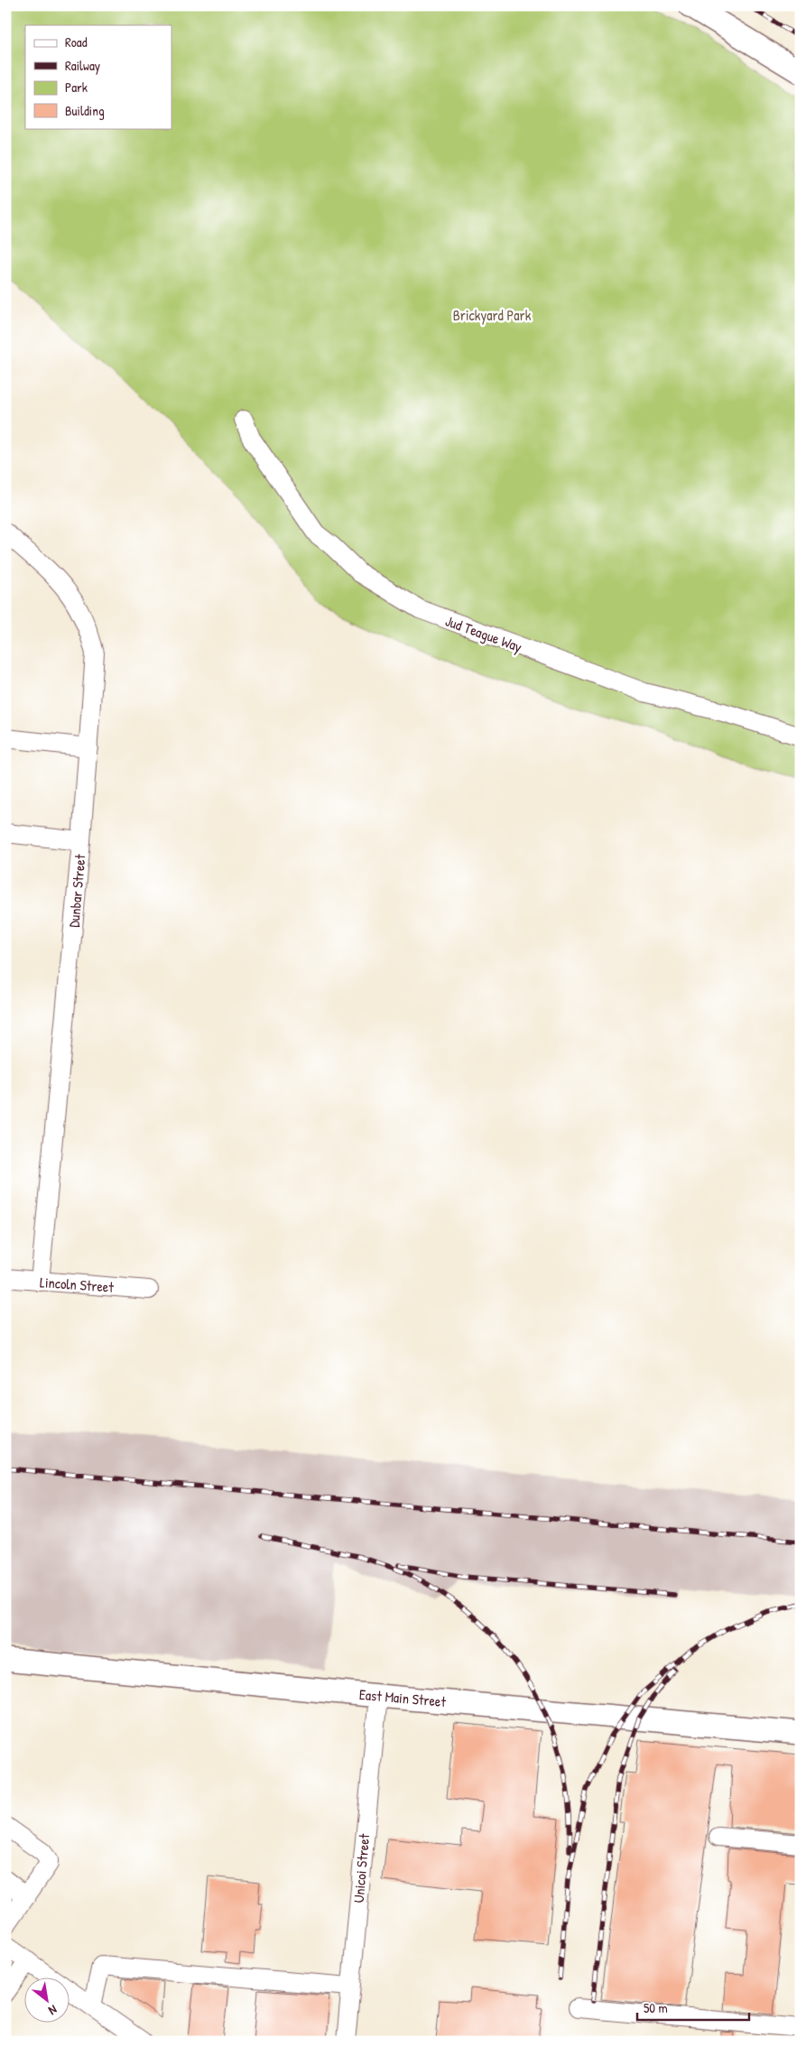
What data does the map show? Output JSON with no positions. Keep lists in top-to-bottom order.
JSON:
{
  "streets": {
    "main road": ["East Main Street"],
    "street": [
      "Jud Teague Way",
      "Dunbar Street",
      "Lincoln Street",
      "Unicoi Street"
    ]
  },
  "crossings": [
    ["Dunbar Street", "Lincoln Street"],
    ["East Main Street", "Unicoi Street"]
  ],
  "parks": ["Brickyard Park"],
  "legend": [
    "Road",
    "Railway",
    "Park",
    "Building"
  ],
  "scale_bar": "50 m",
  "north": "bottom right"
}
